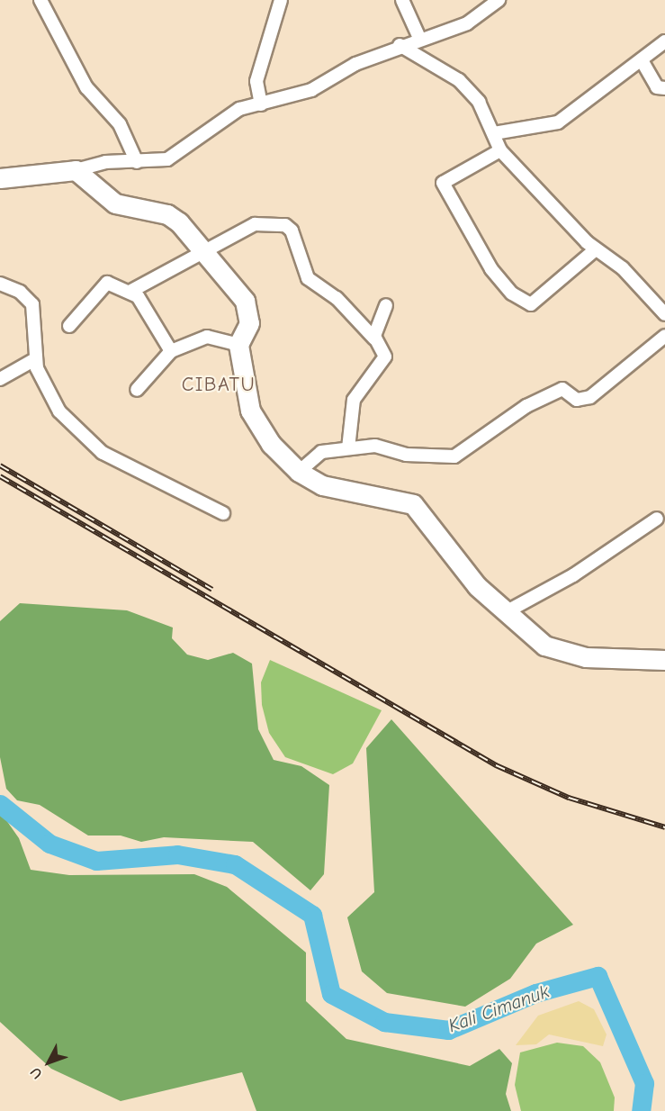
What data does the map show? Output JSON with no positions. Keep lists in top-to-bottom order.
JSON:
{
  "districts": ["CIBATU"],
  "water": ["Kali Cimanuk"],
  "north": "bottom left"
}
